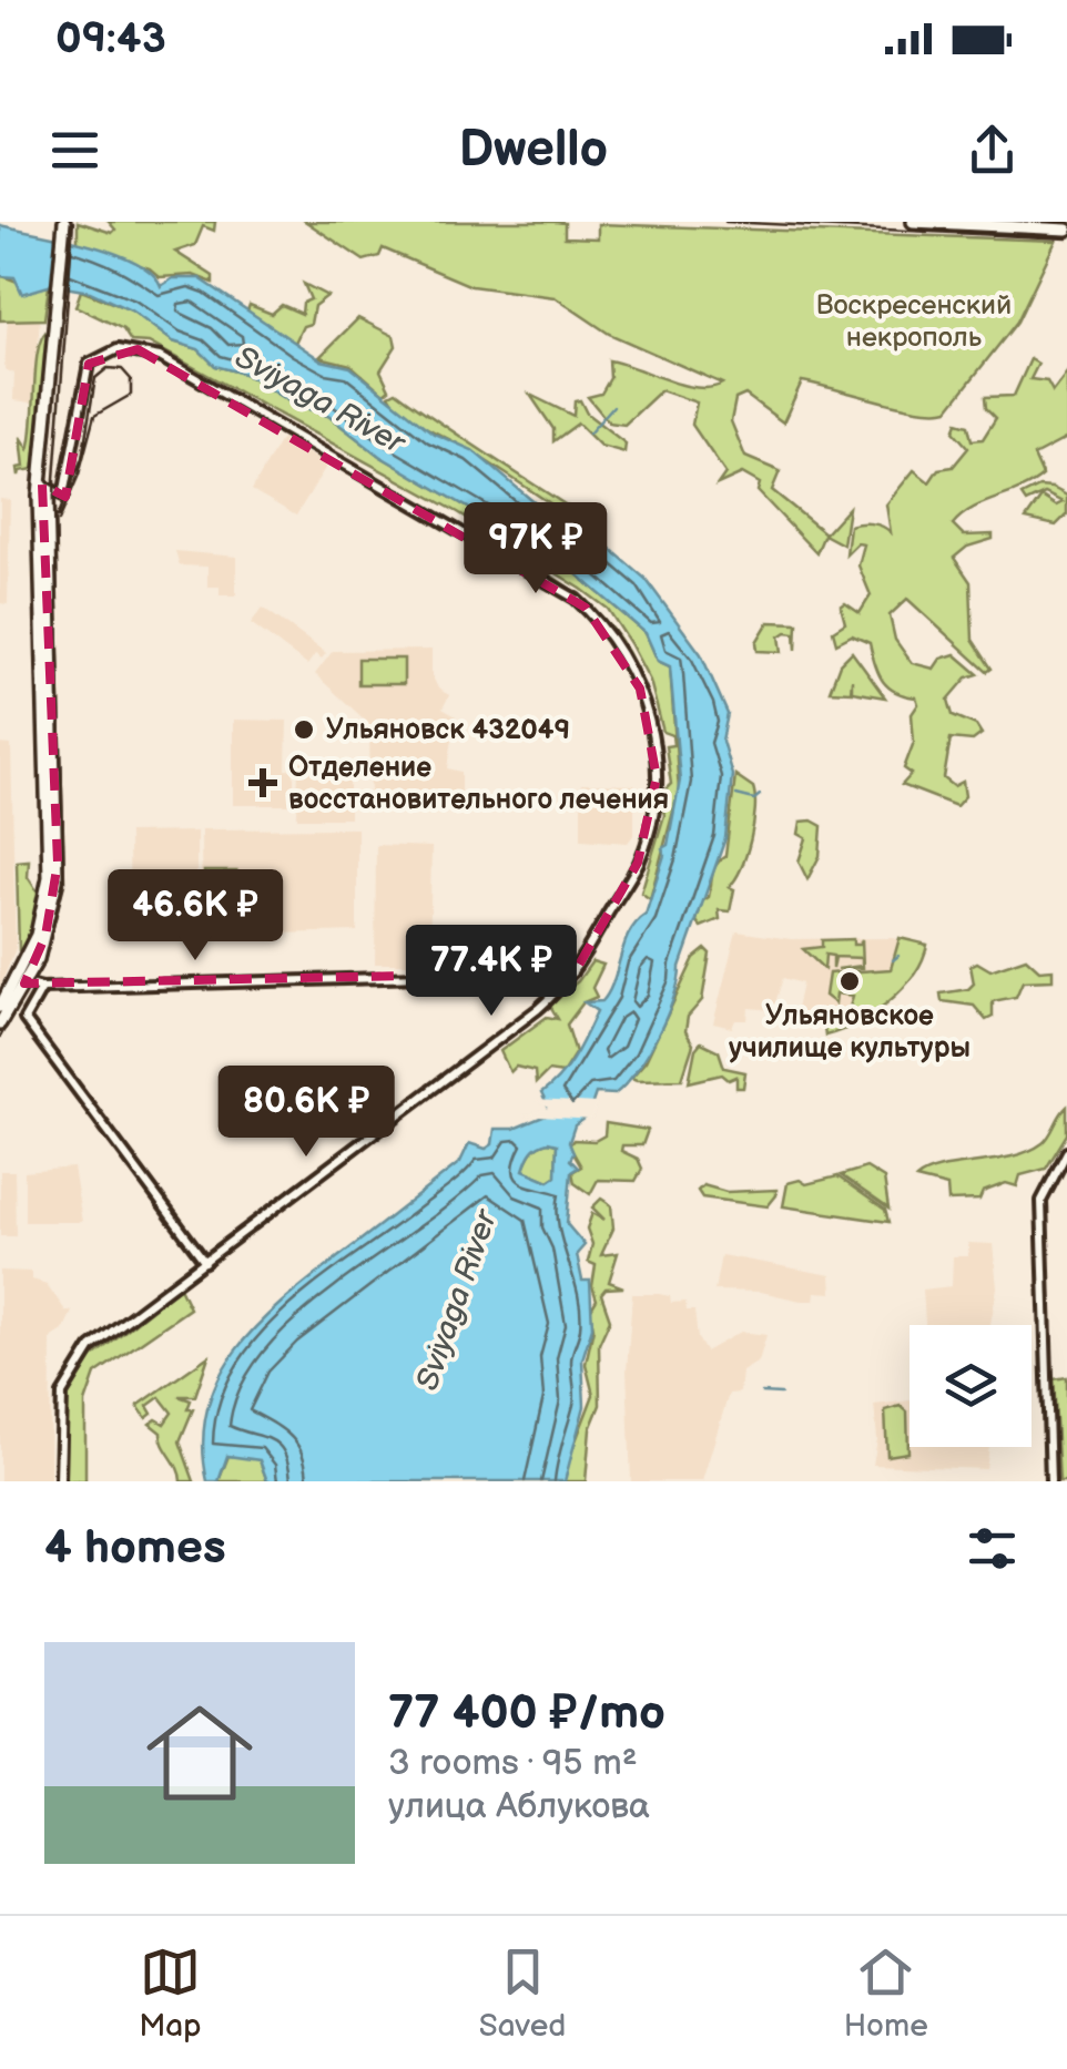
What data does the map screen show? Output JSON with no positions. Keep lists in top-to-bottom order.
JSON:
{
  "water": ["Sviyaga River"],
  "parks": ["Воскресенский некрополь"],
  "places": {
    "other": ["Ульяновск 432049", "Ульяновское училище культуры"],
    "health": ["Отделение восстановительного лечения"]
  },
  "page": {
    "status": "09:43",
    "header": "Dwello",
    "price": [
      "97K ₽",
      "46.6K ₽",
      "77.4K ₽",
      "80.6K ₽"
    ],
    "heading": "4 homes",
    "list": [
      {
        "name": "77 400 ₽/mo",
        "note": "3 rooms · 95 m² · улица Аблукова"
      }
    ],
    "tabs": ["Map", "Saved", "Home"]
  }
}
